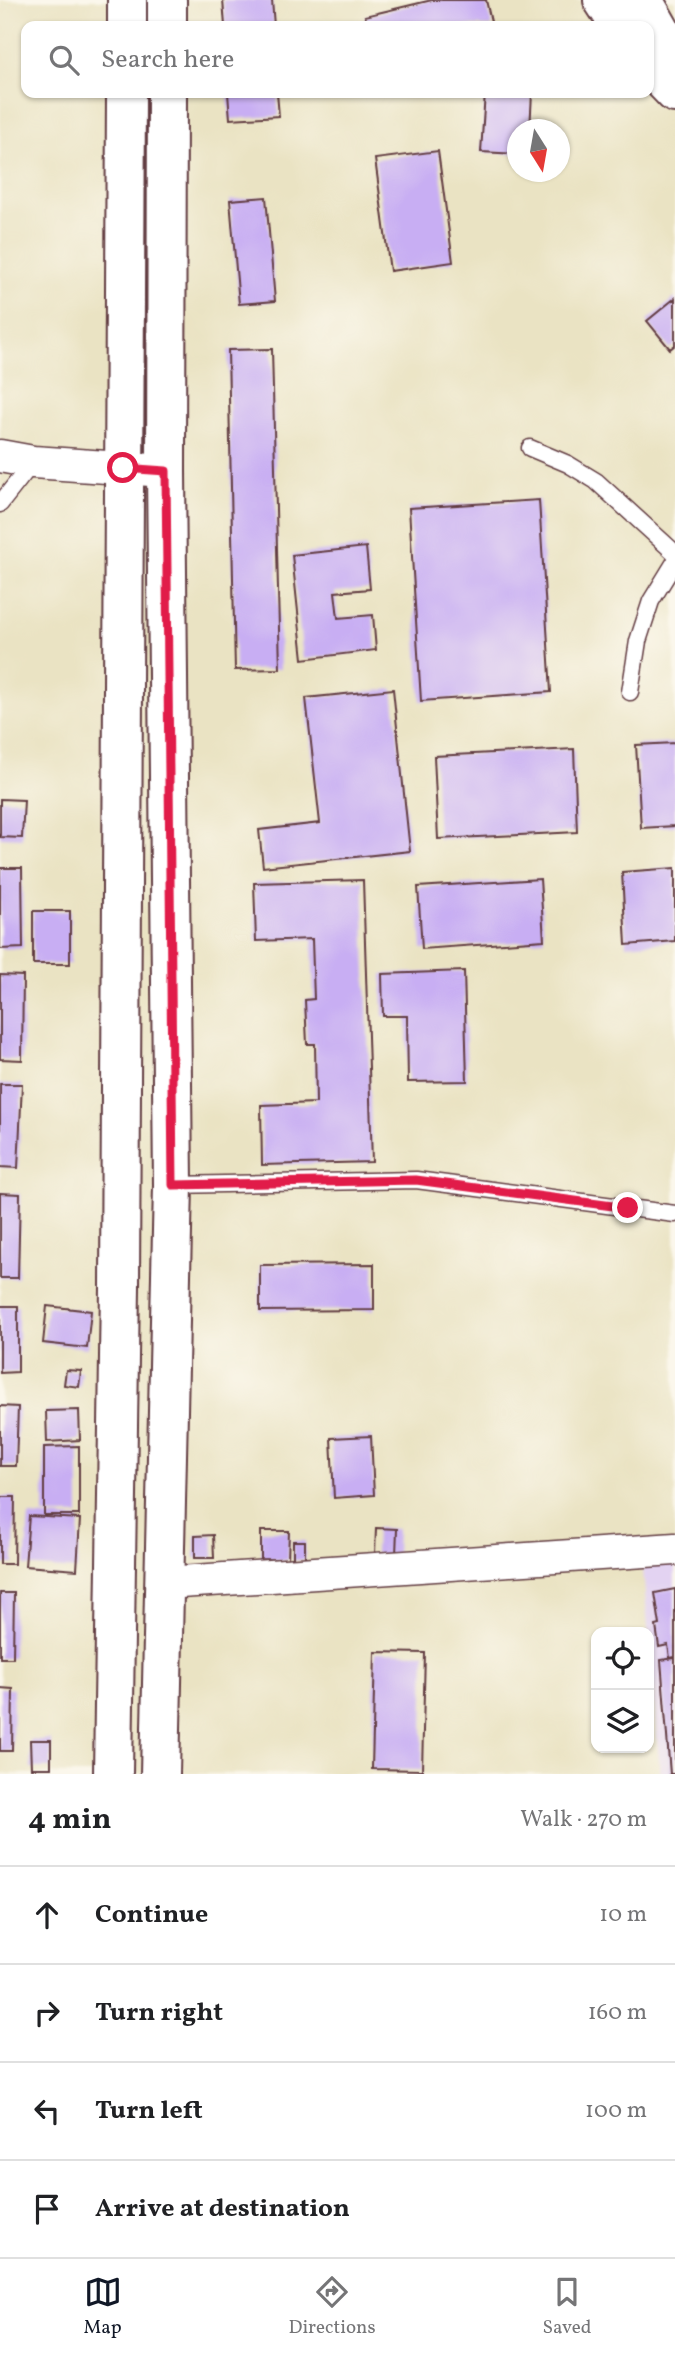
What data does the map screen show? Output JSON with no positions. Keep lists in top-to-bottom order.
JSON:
{
  "north": "bottom",
  "page": {
    "search": "Search here",
    "heading": ["4 min", "Walk · 270 m"],
    "list": [
      ["Continue", "10 m"],
      ["Turn right", "160 m"],
      ["Turn left", "100 m"],
      "Arrive at destination"
    ],
    "nav": ["Map", "Directions", "Saved"]
  }
}
